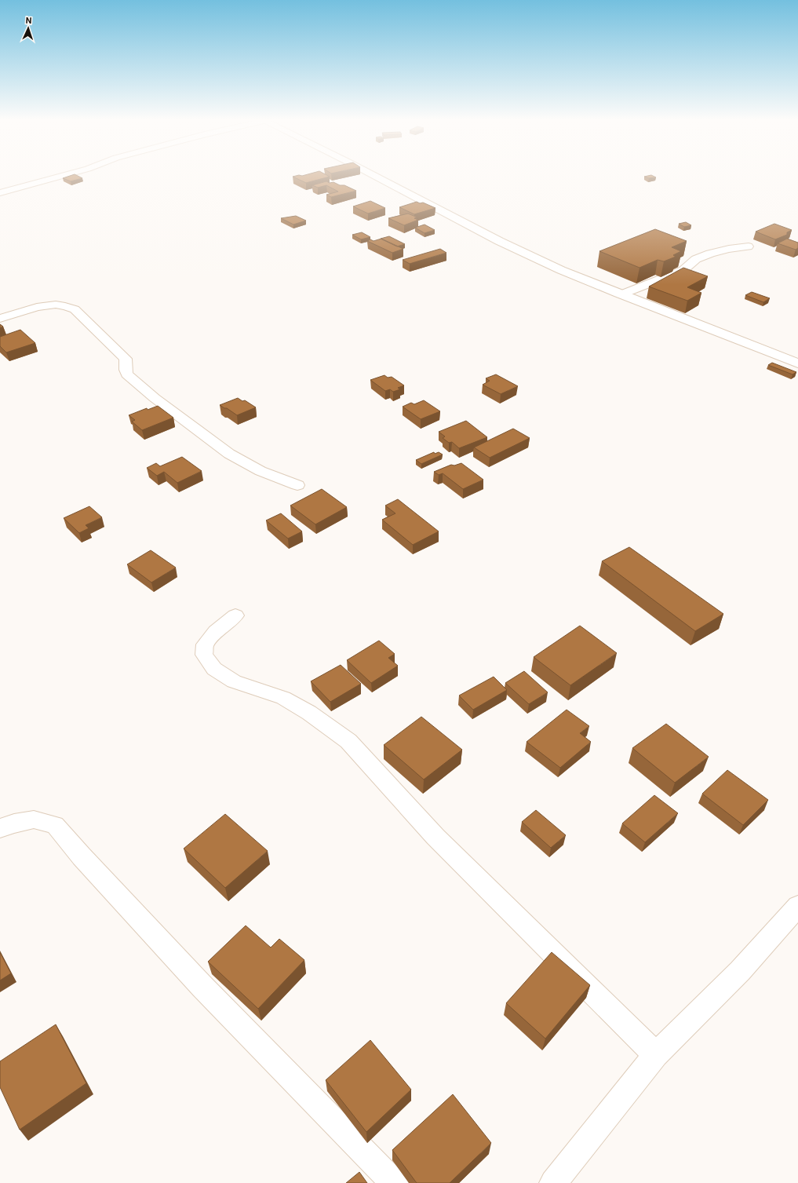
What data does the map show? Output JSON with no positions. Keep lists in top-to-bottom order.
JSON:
{
  "north": "top"
}
